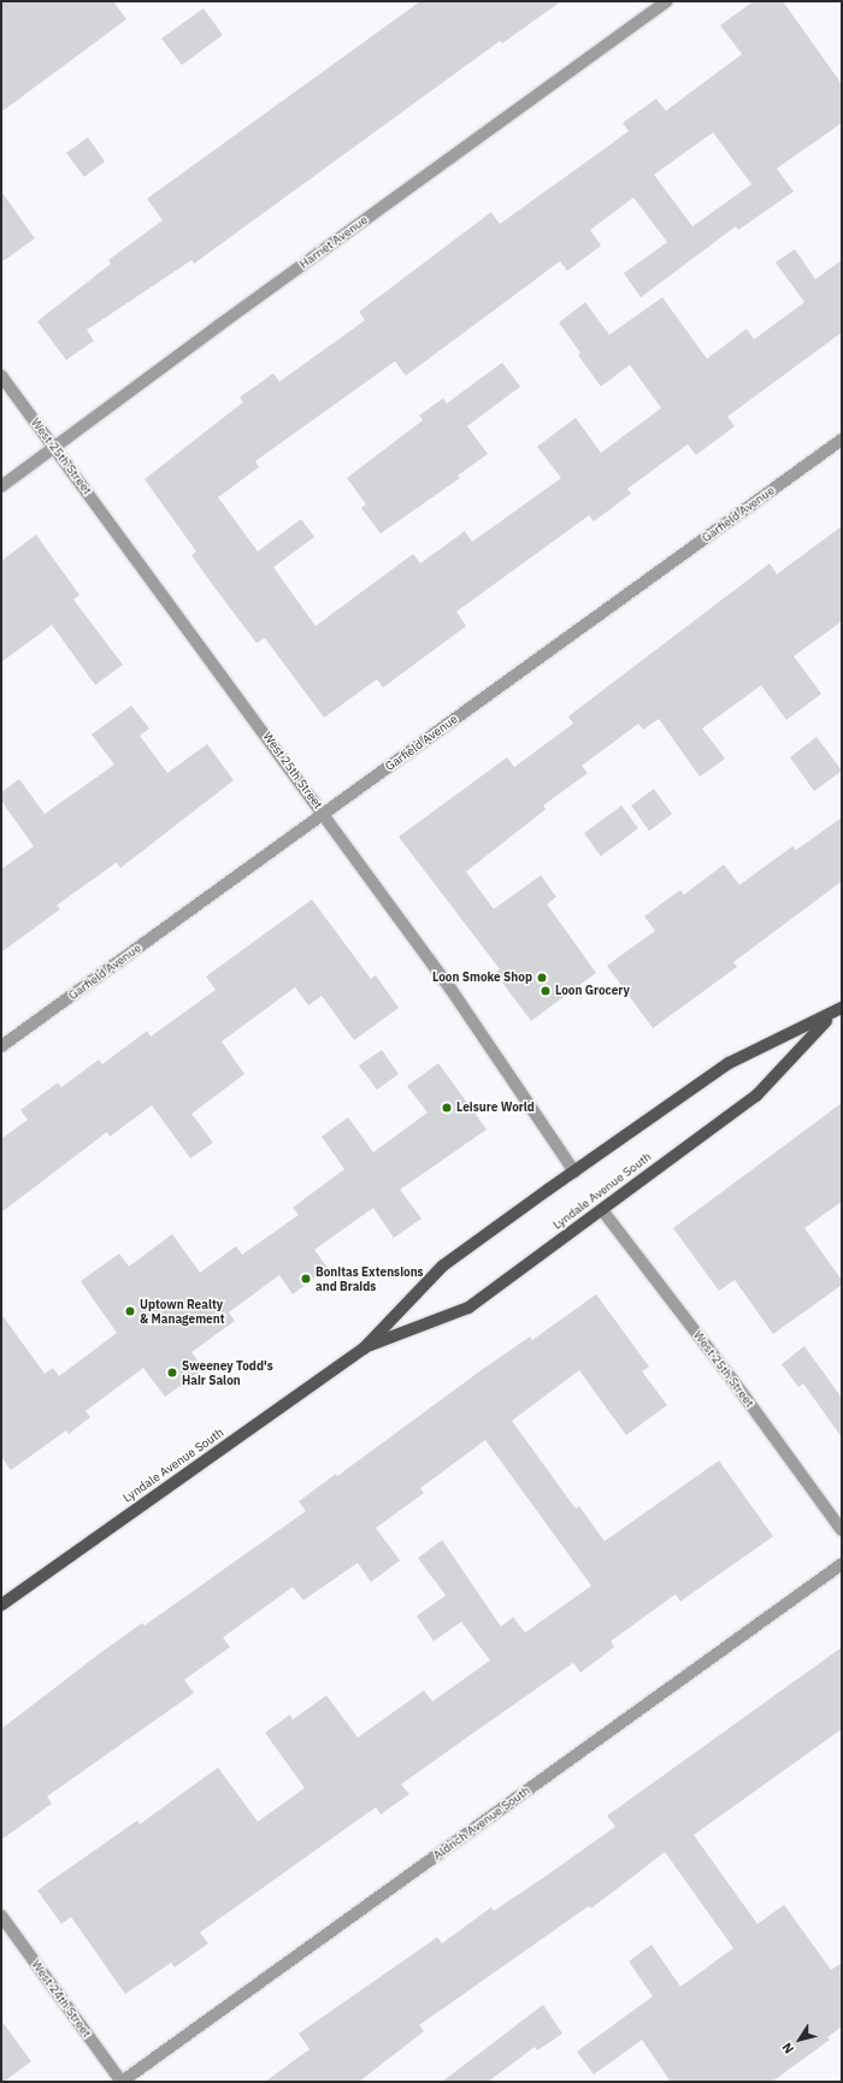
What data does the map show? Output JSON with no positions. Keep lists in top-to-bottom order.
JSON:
{
  "streets": {
    "main road": ["Lyndale Avenue South"],
    "street": [
      "Harriet Avenue",
      "West 25th Street",
      "Garfield Avenue",
      "Aldrich Avenue South",
      "West 24th Street"
    ]
  },
  "crossings": [
    ["Harriet Avenue", "West 25th Street"],
    ["West 25th Street", "Garfield Avenue"],
    ["West 25th Street", "Lyndale Avenue South"],
    ["Aldrich Avenue South", "West 24th Street"]
  ],
  "places": [
    "Loon Smoke Shop",
    "Loon Grocery",
    "Leisure World",
    "Bonitas Extensions and Braids",
    "Uptown Realty & Management",
    "Sweeney Todd's Hair Salon"
  ],
  "north": "bottom left"
}
